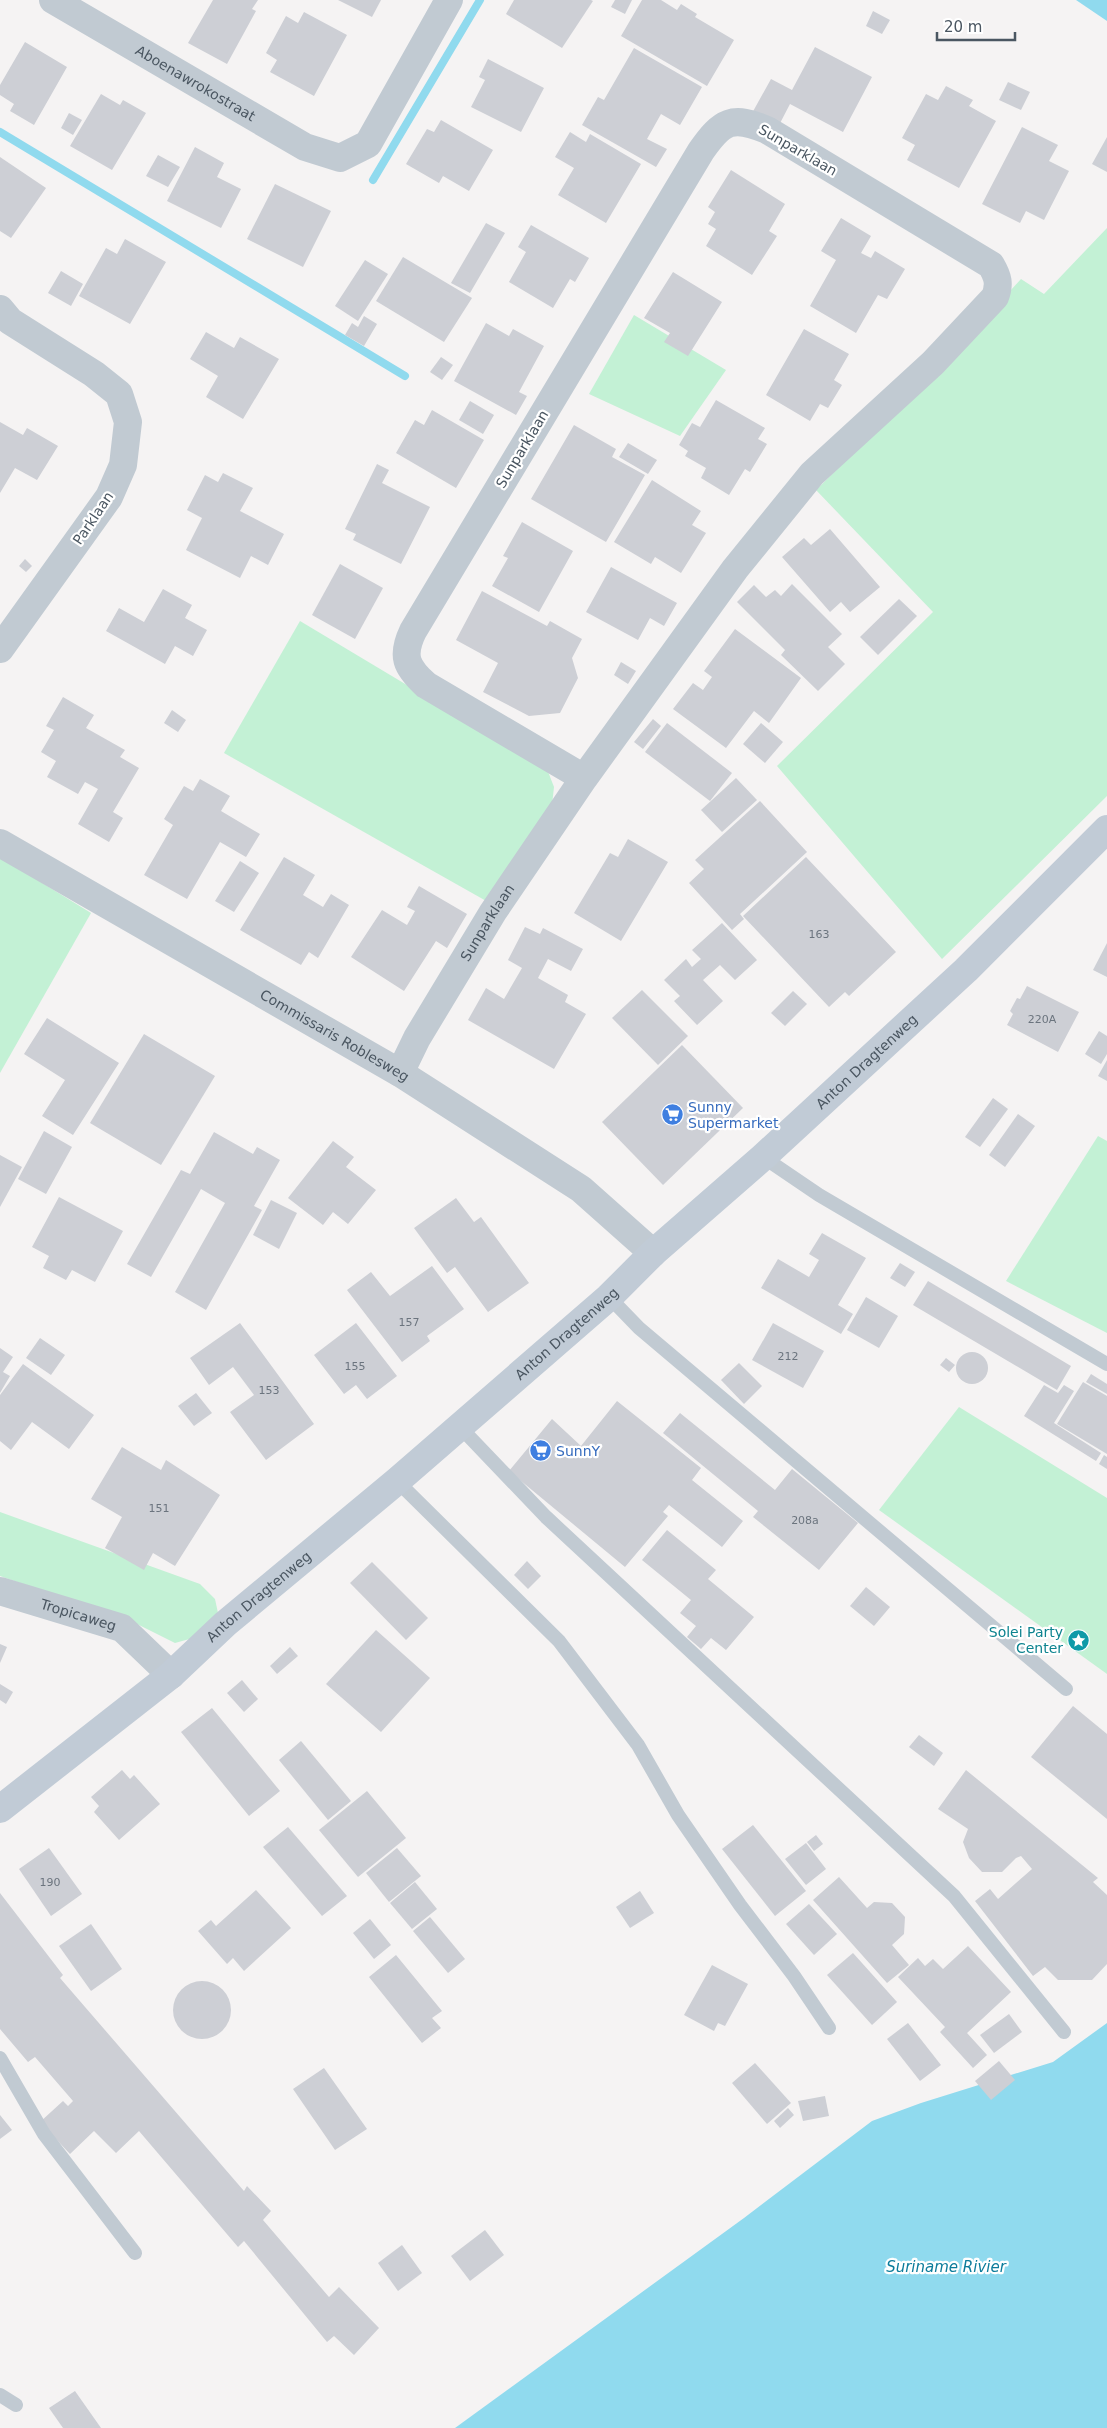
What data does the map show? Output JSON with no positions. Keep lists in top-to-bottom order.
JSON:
{
  "streets": {
    "main road": ["Anton Dragtenweg"],
    "street": [
      "Aboenawrokostraat",
      "Sunparklaan",
      "Parklaan",
      "Commissaris Roblesweg",
      "Tropicaweg"
    ]
  },
  "crossings": [
    ["Sunparklaan", "Commissaris Roblesweg"],
    ["Commissaris Roblesweg", "Anton Dragtenweg"],
    ["Anton Dragtenweg", "Tropicaweg"]
  ],
  "water": ["Suriname Rivier"],
  "places": {
    "supermarket": ["Sunny Supermarket", "SunnY"],
    "place": ["Solei Party Center"]
  },
  "house_numbers": [
    "163",
    "220A",
    "157",
    "212",
    "155",
    "153",
    "151",
    "208a",
    "190"
  ],
  "scale_bar": "20 m"
}
